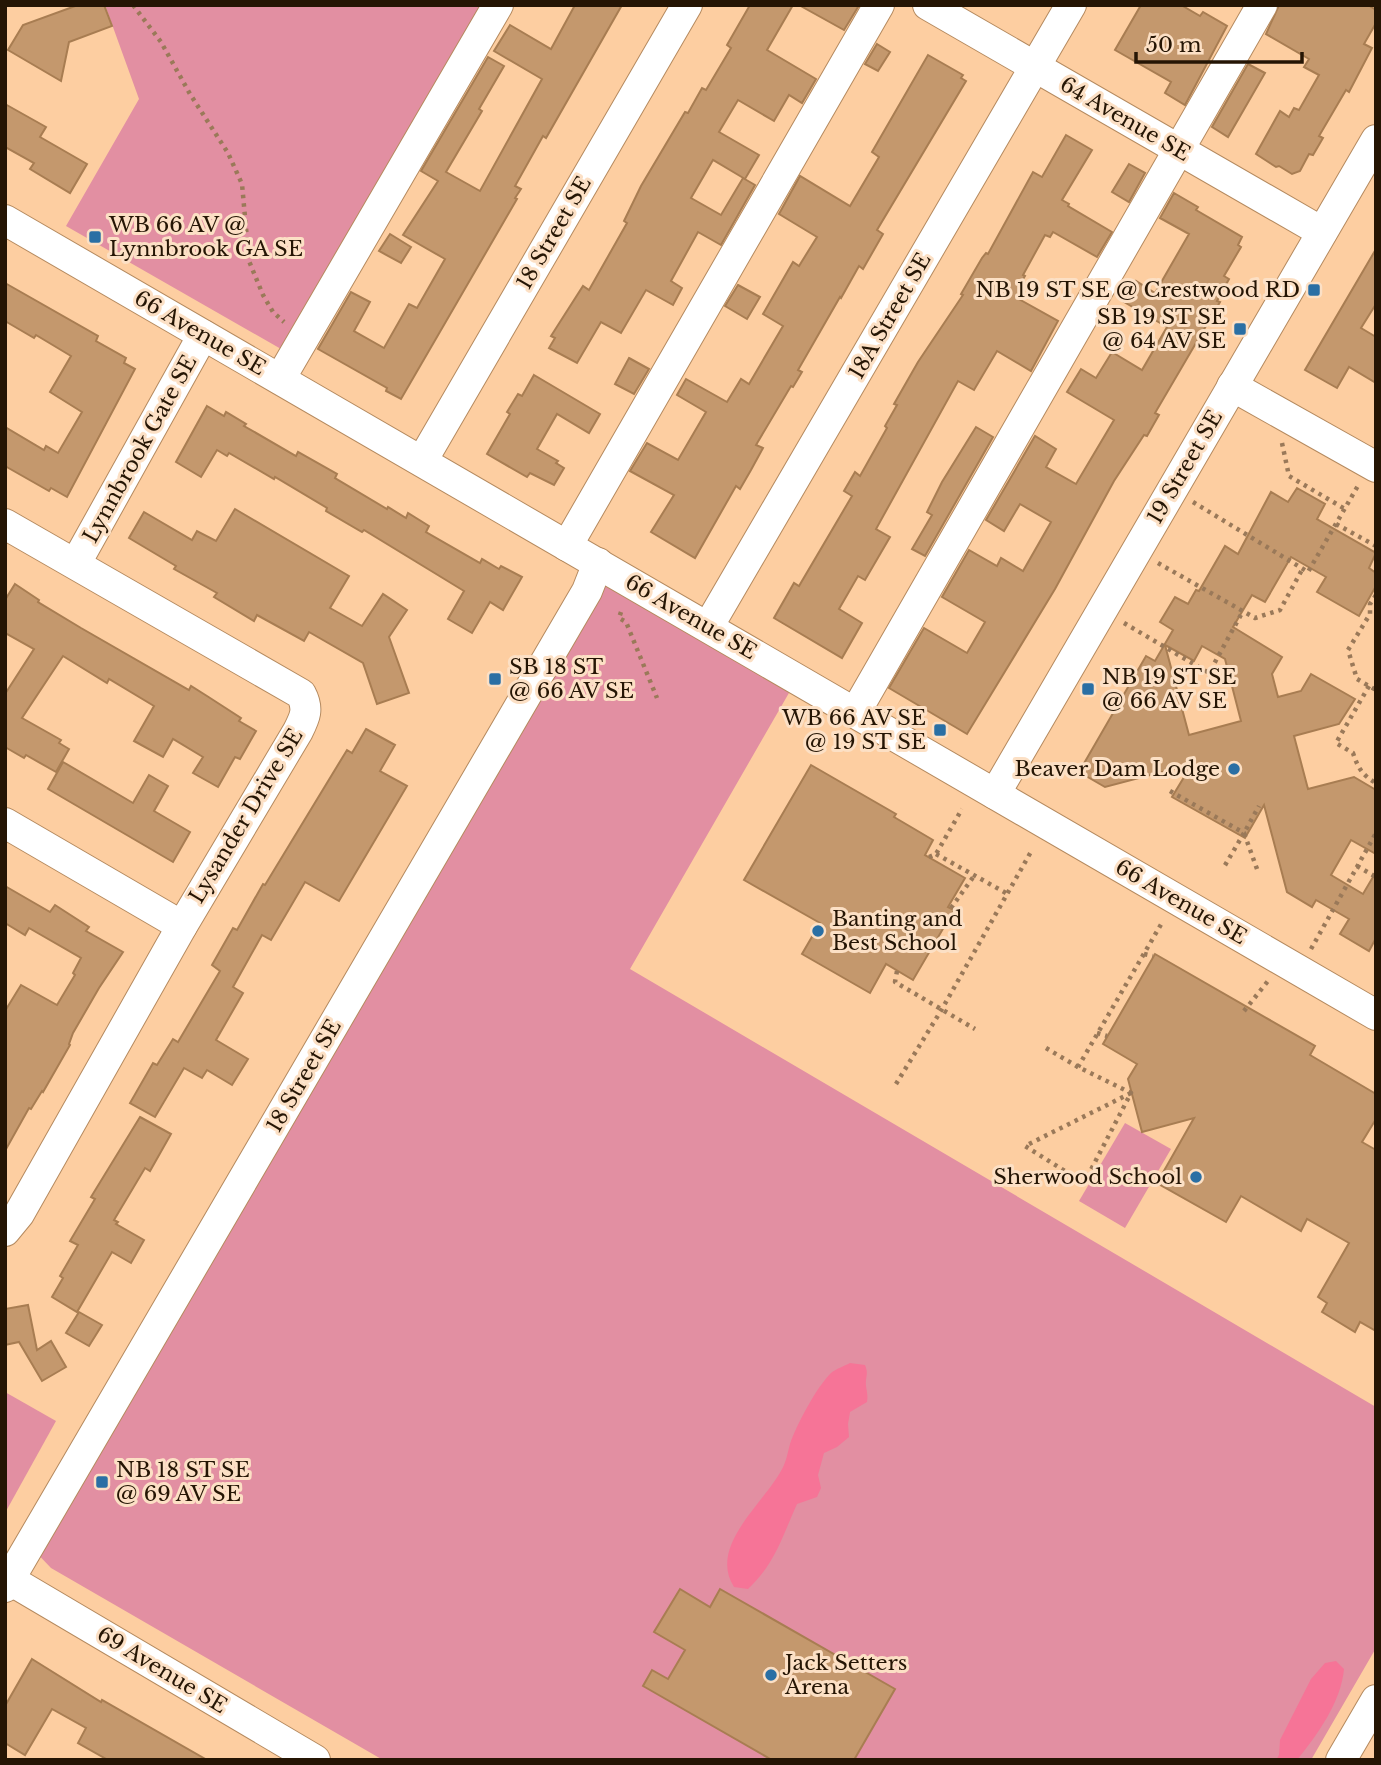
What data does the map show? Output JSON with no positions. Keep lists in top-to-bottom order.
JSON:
{
  "streets": {
    "street": [
      "64 Avenue SE",
      "18 Street SE",
      "18A Street SE",
      "66 Avenue SE",
      "Lynnbrook Gate SE",
      "19 Street SE",
      "Lysander Drive SE",
      "69 Avenue SE"
    ]
  },
  "crossings": [
    ["64 Avenue SE", "18A Street SE"],
    ["64 Avenue SE", "19 Street SE"],
    ["18 Street SE", "66 Avenue SE"],
    ["18 Street SE", "69 Avenue SE"],
    ["18A Street SE", "66 Avenue SE"],
    ["66 Avenue SE", "Lynnbrook Gate SE"],
    ["66 Avenue SE", "19 Street SE"],
    ["Lynnbrook Gate SE", "Lysander Drive SE"]
  ],
  "places": {
    "transit": [
      "WB 66 AV @ Lynnbrook GA SE",
      "NB 19 ST SE @ Crestwood RD",
      "SB 19 ST SE @ 64 AV SE",
      "SB 18 ST @ 66 AV SE",
      "NB 19 ST SE @ 66 AV SE",
      "WB 66 AV SE @ 19 ST SE",
      "NB 18 ST SE @ 69 AV SE"
    ],
    "other": [
      "Beaver Dam Lodge",
      "Banting and Best School",
      "Sherwood School",
      "Jack Setters Arena"
    ]
  },
  "scale_bar": "50 m"
}
